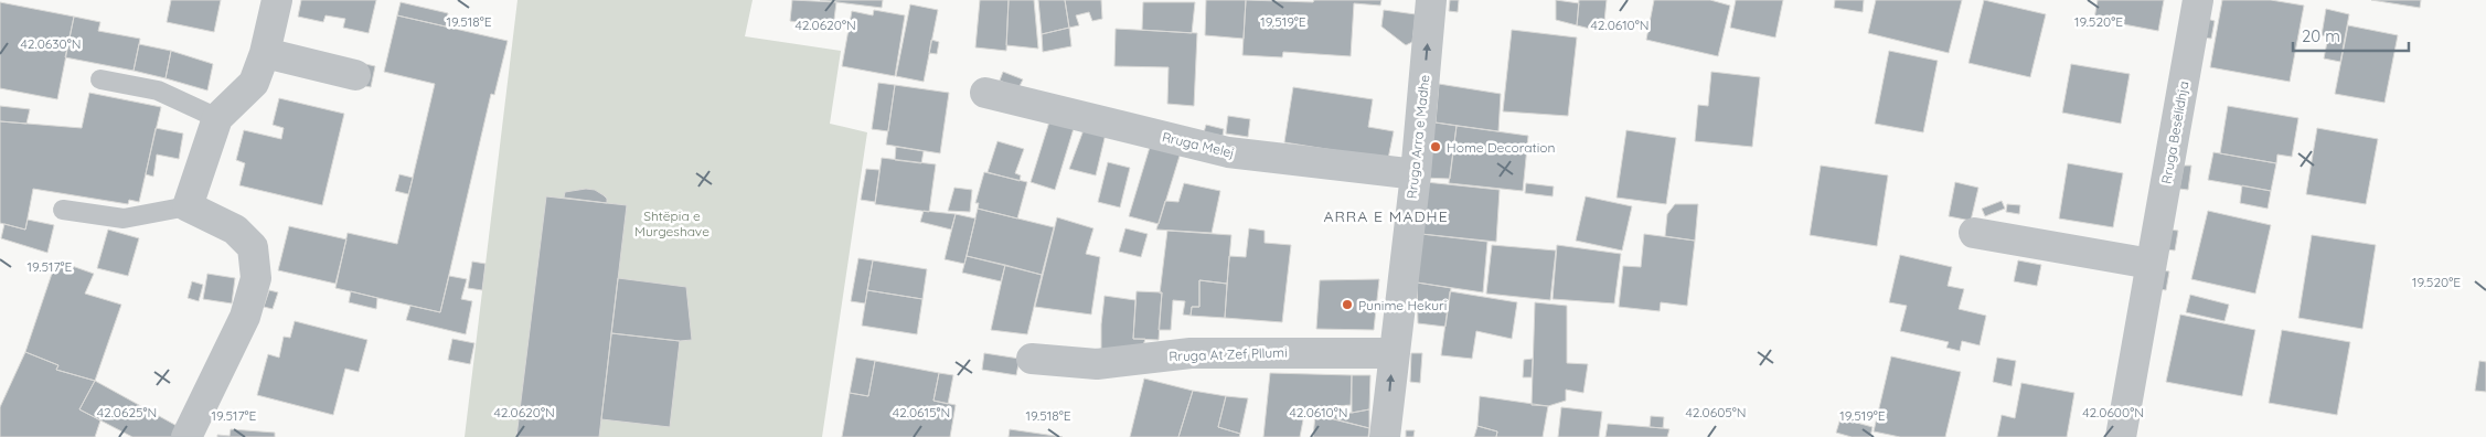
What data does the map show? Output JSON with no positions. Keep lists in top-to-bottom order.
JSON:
{
  "streets": {
    "street": [
      "Rruga Besëlidhja",
      "Rruga Arra e Madhe",
      "Rruga Melej",
      "Rruga At Zef Pllumi"
    ]
  },
  "crossings": [
    ["Rruga Arra e Madhe", "Rruga Melej"],
    ["Rruga Arra e Madhe", "Rruga At Zef Pllumi"]
  ],
  "one_way": ["Rruga Arra e Madhe"],
  "districts": ["ARRA E MADHE"],
  "parks": ["Shtëpia e Murgeshave"],
  "places": ["Home Decoration", "Punime Hekuri"],
  "scale_bar": "20 m",
  "coordinates": [
    "19.519°E",
    "19.518°E",
    "19.520°E",
    "42.0620°N",
    "42.0610°N",
    "42.0630°N",
    "19.517°E",
    "42.0625°N",
    "42.0615°N",
    "42.0605°N",
    "42.0600°N"
  ]
}
